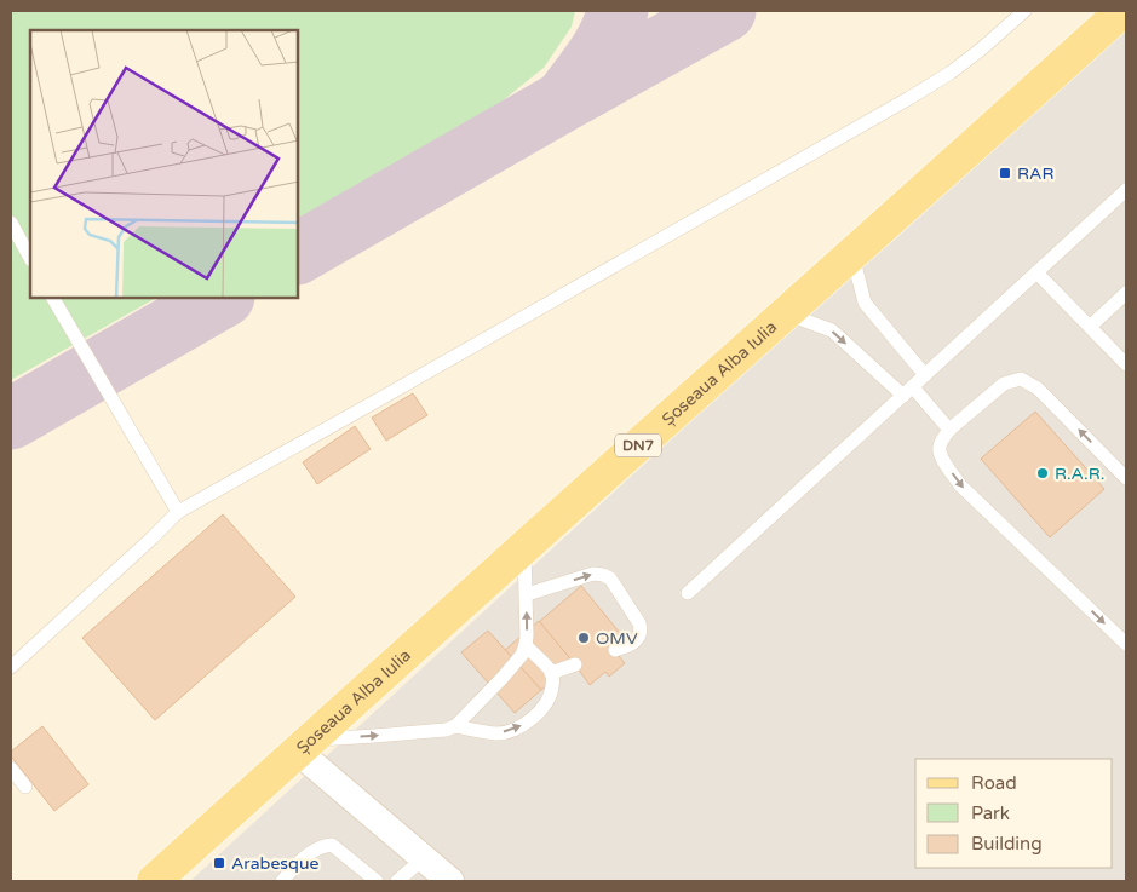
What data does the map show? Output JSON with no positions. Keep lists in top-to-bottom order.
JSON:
{
  "streets": {
    "main road": ["Șoseaua Alba Iulia", "DN7"]
  },
  "places": {
    "transit": ["RAR", "Arabesque"],
    "other": ["R.A.R.", "OMV"]
  },
  "legend": ["Road", "Park", "Building"]
}
